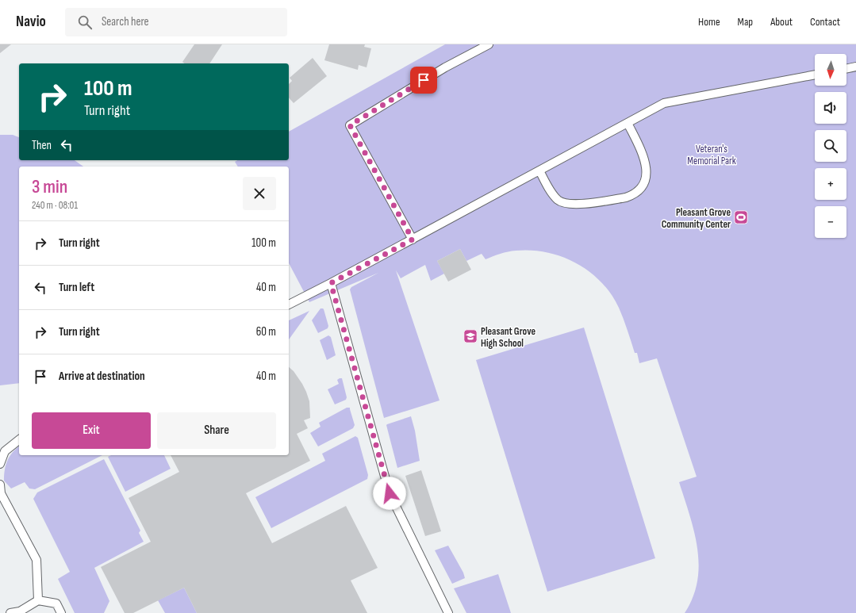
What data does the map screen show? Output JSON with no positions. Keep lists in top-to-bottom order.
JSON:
{
  "parks": ["Veteran's Memorial Park"],
  "places": {
    "sports": ["Pleasant Grove Community Center"],
    "school or university": ["Pleasant Grove High School"]
  },
  "north": "bottom",
  "page": {
    "header": "Navio",
    "search": "Search here",
    "nav": [
      "Home",
      "Map",
      "About",
      "Contact"
    ],
    "map_buttons": ["+", "−"],
    "turn": ["100 m", "Turn right"],
    "then": "Then",
    "heading": ["3 min", "240 m · 08:01"],
    "list": [
      {
        "name": "Turn right",
        "value": "100 m"
      },
      {
        "name": "Turn left",
        "value": "40 m"
      },
      {
        "name": "Turn right",
        "value": "60 m"
      },
      {
        "name": "Arrive at destination",
        "value": "40 m"
      }
    ],
    "buttons": ["Exit", "Share"]
  }
}
